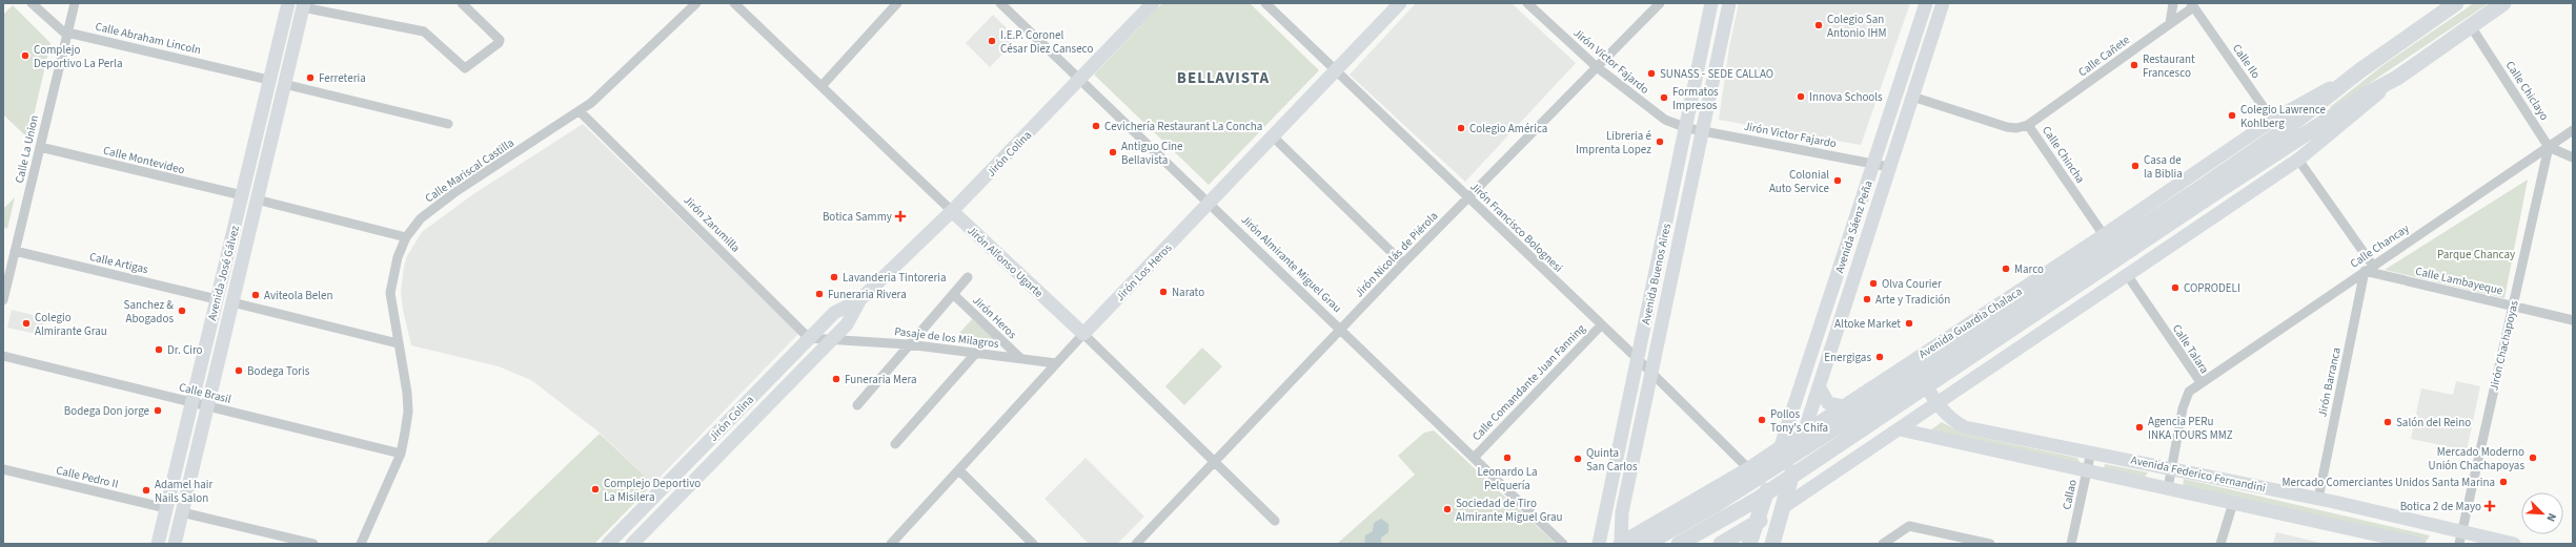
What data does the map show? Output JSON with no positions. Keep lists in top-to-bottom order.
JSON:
{
  "streets": {
    "main road": ["Avenida Guardia Chalaca"],
    "street": [
      "Calle Abraham Lincoln",
      "Calle Cañete",
      "Jirón Víctor Fajardo",
      "Calle Ilo",
      "Calle Chiclayo",
      "Jirón Victor Fajardo",
      "Calle La Union",
      "Jirón Colina",
      "Calle Chincha",
      "Calle Montevideo",
      "Calle Mariscal Castilla",
      "Jirón Zarumilla",
      "Jirón Francisco Bolognesi",
      "Avenida Sáenz Peña",
      "Calle Chancay",
      "Jirón Nicolás de Piérola",
      "Jirón Alfonso Ugarte",
      "Calle Artigas",
      "Jirón Almirante Miguel Grau",
      "Jirón Los Heros",
      "Avenida José Gálvez",
      "Avenida Buenos Aires",
      "Calle Lambayeque",
      "Jirón Heros",
      "Pasaje de los Milagros",
      "Jirón Chachapoyas",
      "Calle Talara",
      "Calle Comandante Juan Fanning",
      "Jirón Barranca",
      "Calle Brasil",
      "Avenida Federico Fernandini",
      "Calle Pedro II",
      "Callao"
    ]
  },
  "crossings": [
    ["Calle Abraham Lincoln", "Calle La Union"],
    ["Calle Abraham Lincoln", "Avenida José Gálvez"],
    ["Calle Cañete", "Calle Ilo"],
    ["Calle Cañete", "Calle Chincha"],
    ["Jirón Víctor Fajardo", "Jirón Victor Fajardo"],
    ["Jirón Víctor Fajardo", "Jirón Nicolás de Piérola"],
    ["Jirón Víctor Fajardo", "Avenida Buenos Aires"],
    ["Calle Ilo", "Avenida Guardia Chalaca"],
    ["Calle Chiclayo", "Calle Chancay"],
    ["Calle Chiclayo", "Avenida Guardia Chalaca"],
    ["Calle Chiclayo", "Jirón Chachapoyas"],
    ["Jirón Victor Fajardo", "Avenida Sáenz Peña"],
    ["Jirón Victor Fajardo", "Avenida Buenos Aires"],
    ["Calle La Union", "Calle Montevideo"],
    ["Calle La Union", "Calle Artigas"],
    ["Jirón Colina", "Jirón Zarumilla"],
    ["Jirón Colina", "Jirón Alfonso Ugarte"],
    ["Jirón Colina", "Jirón Almirante Miguel Grau"],
    ["Jirón Colina", "Pasaje de los Milagros"],
    ["Calle Chincha", "Avenida Sáenz Peña"],
    ["Calle Chincha", "Avenida Guardia Chalaca"],
    ["Calle Montevideo", "Avenida José Gálvez"],
    ["Calle Mariscal Castilla", "Jirón Zarumilla"],
    ["Calle Mariscal Castilla", "Calle Brasil"],
    ["Jirón Francisco Bolognesi", "Jirón Nicolás de Piérola"],
    ["Jirón Francisco Bolognesi", "Jirón Los Heros"],
    ["Jirón Francisco Bolognesi", "Avenida Buenos Aires"],
    ["Jirón Francisco Bolognesi", "Avenida Guardia Chalaca"],
    ["Jirón Francisco Bolognesi", "Calle Comandante Juan Fanning"],
    ["Avenida Sáenz Peña", "Avenida Guardia Chalaca"],
    ["Calle Chancay", "Calle Lambayeque"],
    ["Calle Chancay", "Jirón Chachapoyas"],
    ["Calle Chancay", "Calle Talara"],
    ["Calle Chancay", "Jirón Barranca"],
    ["Jirón Nicolás de Piérola", "Jirón Alfonso Ugarte"],
    ["Jirón Nicolás de Piérola", "Jirón Almirante Miguel Grau"],
    ["Jirón Alfonso Ugarte", "Jirón Los Heros"],
    ["Calle Artigas", "Avenida José Gálvez"],
    ["Jirón Almirante Miguel Grau", "Jirón Los Heros"],
    ["Jirón Almirante Miguel Grau", "Calle Comandante Juan Fanning"],
    ["Jirón Los Heros", "Pasaje de los Milagros"],
    ["Avenida José Gálvez", "Calle Brasil"],
    ["Avenida José Gálvez", "Calle Pedro II"],
    ["Avenida Buenos Aires", "Avenida Guardia Chalaca"],
    ["Calle Lambayeque", "Jirón Chachapoyas"],
    ["Calle Lambayeque", "Jirón Barranca"],
    ["Jirón Heros", "Pasaje de los Milagros"],
    ["Avenida Guardia Chalaca", "Calle Talara"],
    ["Avenida Guardia Chalaca", "Avenida Federico Fernandini"],
    ["Jirón Chachapoyas", "Avenida Federico Fernandini"],
    ["Calle Talara", "Avenida Federico Fernandini"],
    ["Jirón Barranca", "Avenida Federico Fernandini"],
    ["Avenida Federico Fernandini", "Callao"]
  ],
  "districts": ["BELLAVISTA"],
  "parks": ["Parque Chancay"],
  "places": {
    "other": [
      "Colegio San Antonio IHM",
      "I.E.P. Coronel César Diez Canseco",
      "Complejo Deportivo La Perla",
      "Restaurant Francesco",
      "SUNASS - SEDE CALLAO",
      "Ferreteria",
      "Innova Schools",
      "Formatos Impresos",
      "Colegio Lawrence Kohlberg",
      "Cevichería Restaurant La Concha",
      "Colegio América",
      "Libreria é Imprenta Lopez",
      "Antiguo Cine Bellavista",
      "Casa de la Biblia",
      "Colonial Auto Service",
      "Marco",
      "Lavanderia Tintoreria",
      "Olva Courier",
      "COPRODELI",
      "Narato",
      "Funeraria Rivera",
      "Aviteola Belen",
      "Arte y Tradición",
      "Sanchez & Abogados",
      "Colegio Almirante Grau",
      "Altoke Market",
      "Dr. Ciro",
      "Energigas",
      "Bodega Toris",
      "Funeraria Mera",
      "Bodega Don jorge",
      "Pollos Tony's Chifa",
      "Salón del Reino",
      "Agencia PERu INKA TOURS MMZ",
      "Leonardo La Pelquería",
      "Mercado Moderno Unión Chachapoyas",
      "Quinta San Carlos",
      "Mercado Comerciantes Unidos Santa Marina",
      "Complejo Deportivo La Misilera",
      "Adamel hair Nails Salon",
      "Sociedad de Tiro Almirante Miguel Grau"
    ],
    "health": ["Botica Sammy", "Botica 2 de Mayo"]
  },
  "north": "bottom right"
}
